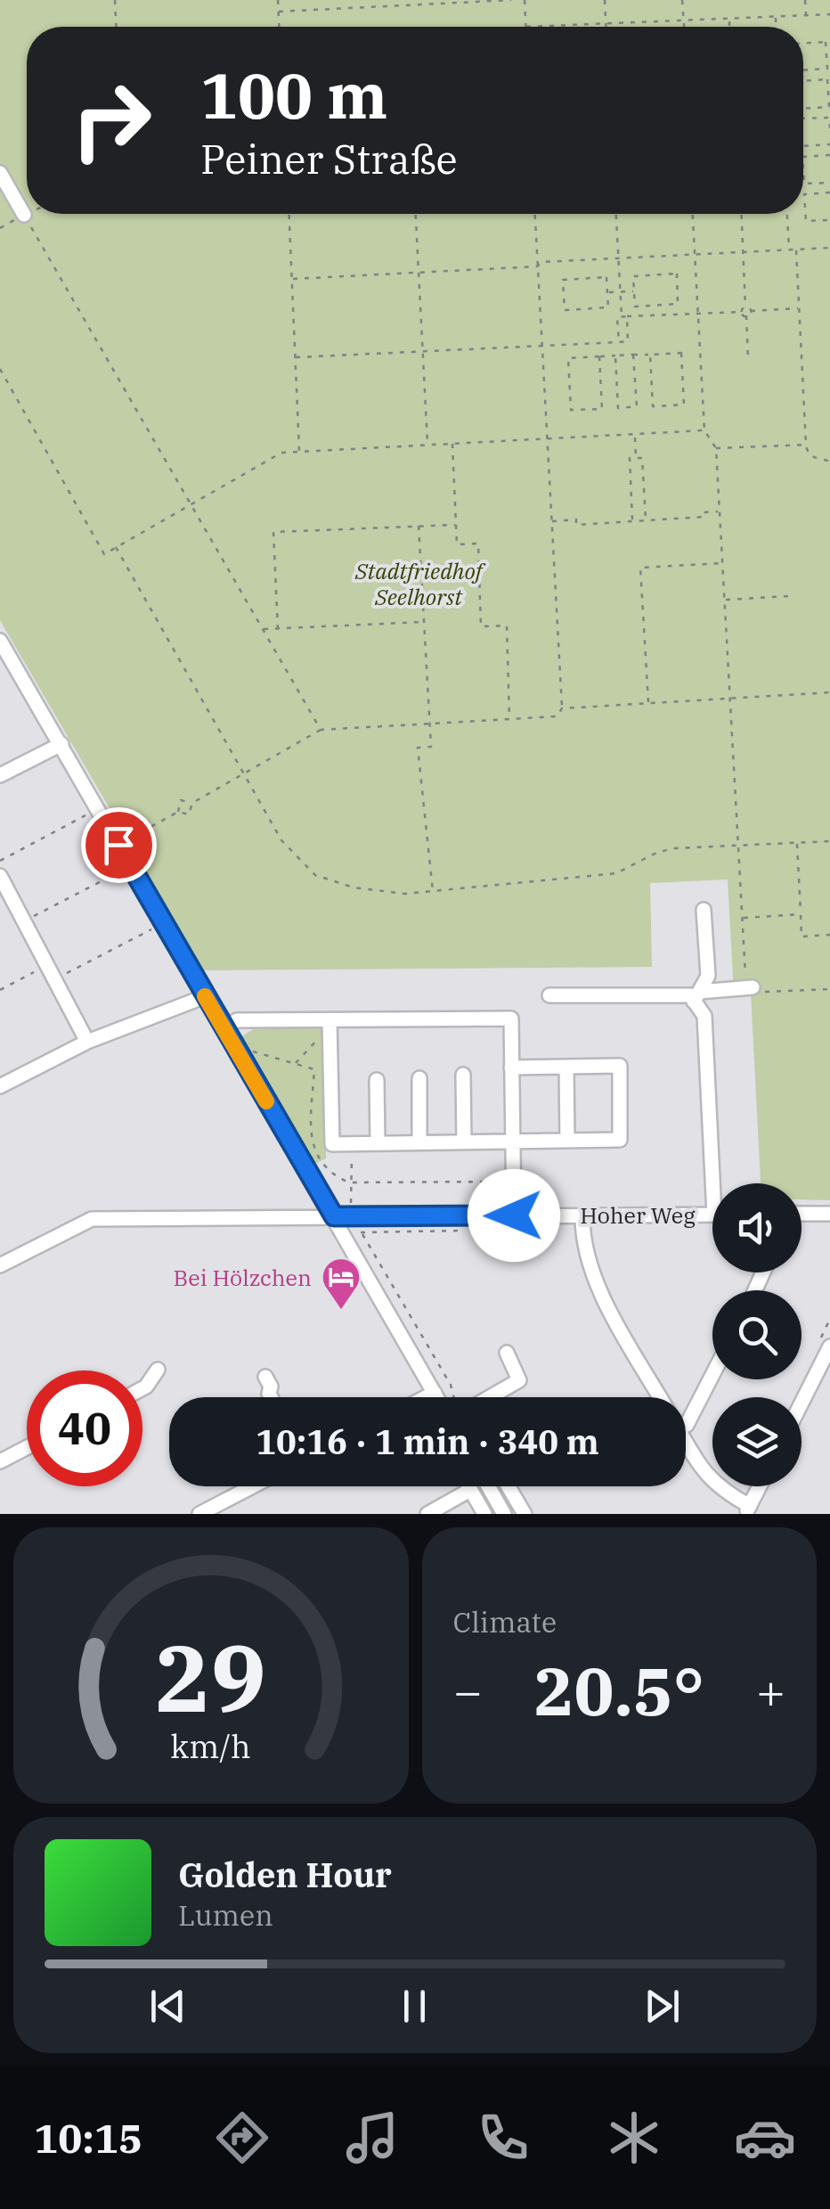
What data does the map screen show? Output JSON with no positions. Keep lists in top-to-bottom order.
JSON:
{
  "streets": {
    "street": ["Hoher Weg"]
  },
  "parks": ["Stadtfriedhof Seelhorst"],
  "places": {
    "hotel": ["Bei Hölzchen"]
  },
  "page": {
    "turn": ["100 m", "Peiner Straße"],
    "limit": "40",
    "trip": "10:16 · 1 min · 340 m",
    "tile": "Climate",
    "heat": ["−", "20.5°", "+"],
    "song": ["Golden Hour", "Lumen"],
    "tabs": "10:15",
    "gauge": ["29", "km/h"]
  }
}
